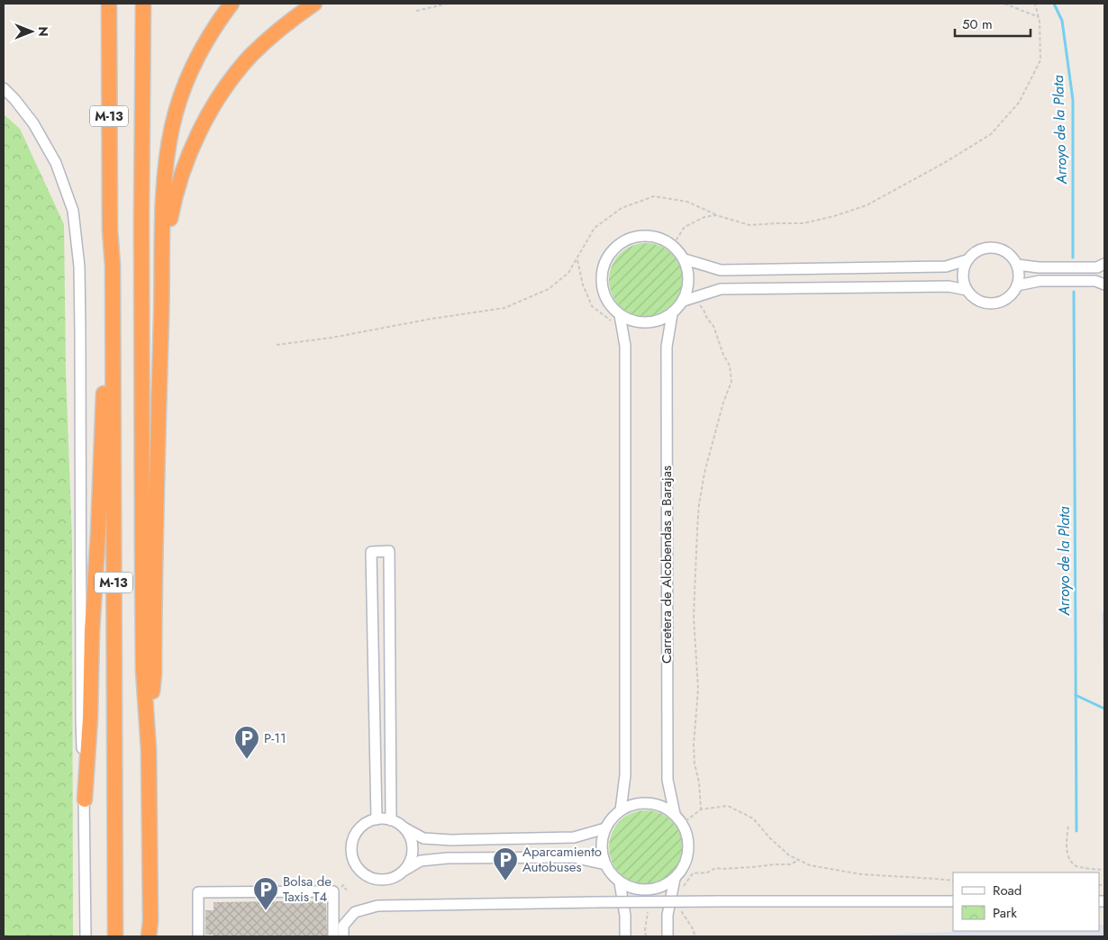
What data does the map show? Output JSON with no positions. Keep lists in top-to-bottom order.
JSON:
{
  "streets": {
    "highway": ["M-13"],
    "street": ["Carretera de Alcobendas a Barajas"]
  },
  "water": ["Arroyo de la Plata"],
  "places": {
    "parking": ["P-11", "Aparcamiento Autobuses", "Bolsa de Taxis T4"]
  },
  "legend": ["Road", "Park"],
  "scale_bar": "50 m",
  "north": "right"
}
